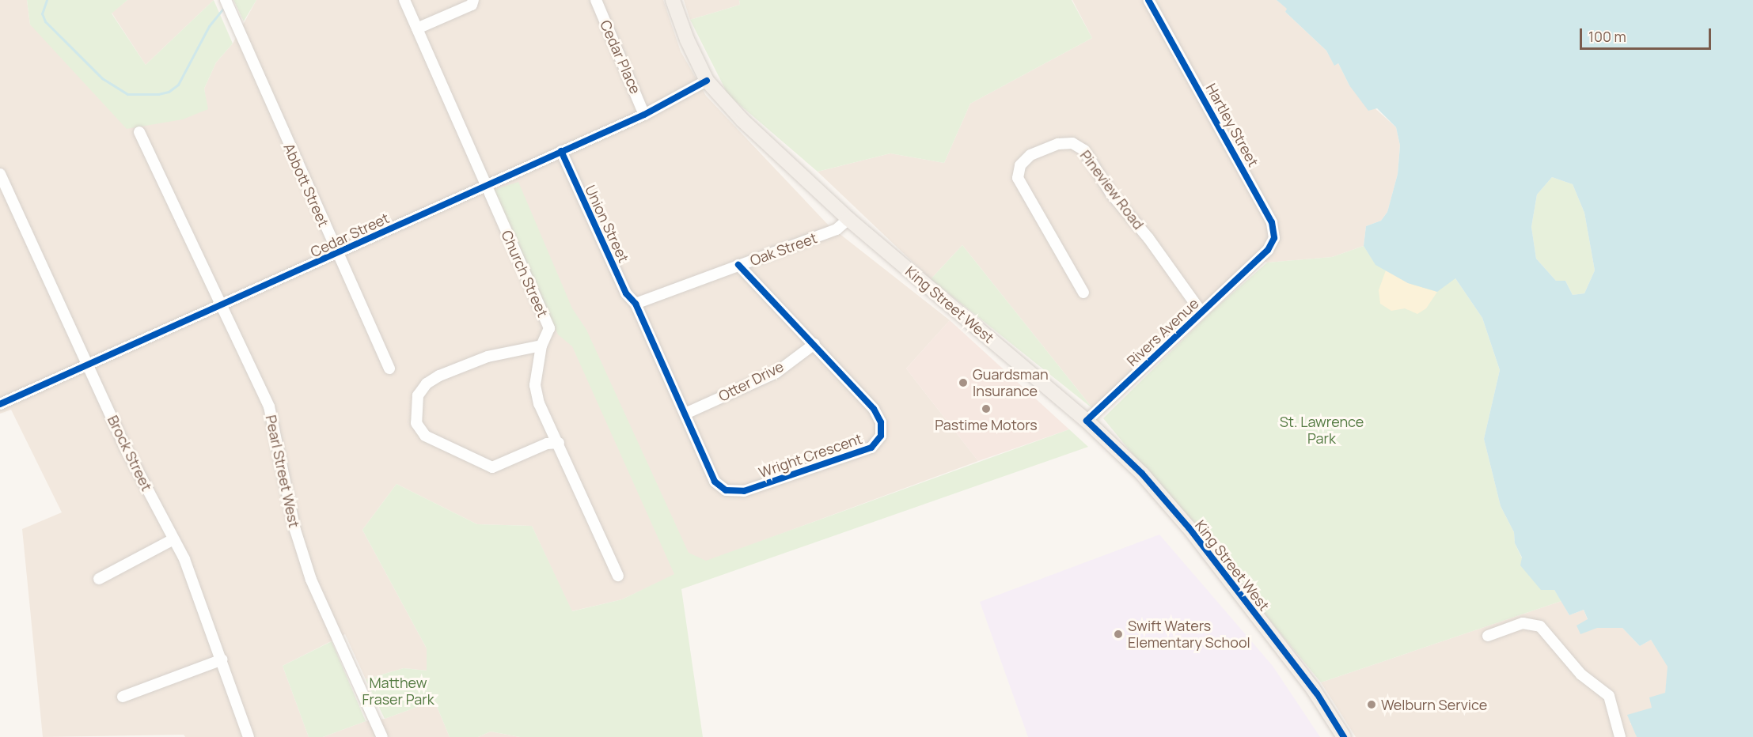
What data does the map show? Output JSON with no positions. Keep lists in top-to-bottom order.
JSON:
{
  "streets": {
    "main road": ["King Street West"],
    "street": [
      "Cedar Place",
      "Hartley Street",
      "Abbott Street",
      "Pineview Road",
      "Union Street",
      "Cedar Street",
      "Oak Street",
      "Church Street",
      "Rivers Avenue",
      "Otter Drive",
      "Brock Street",
      "Wright Crescent",
      "Pearl Street West"
    ]
  },
  "crossings": [
    ["Cedar Place", "Cedar Street"],
    ["Hartley Street", "Rivers Avenue"],
    ["Abbott Street", "Cedar Street"],
    ["Pineview Road", "Rivers Avenue"],
    ["Union Street", "Cedar Street"],
    ["Union Street", "Oak Street"],
    ["Union Street", "Wright Crescent"],
    ["Cedar Street", "Church Street"],
    ["Cedar Street", "King Street West"],
    ["Cedar Street", "Brock Street"],
    ["Cedar Street", "Pearl Street West"],
    ["Oak Street", "King Street West"],
    ["Oak Street", "Wright Crescent"],
    ["King Street West", "Rivers Avenue"],
    ["Otter Drive", "Wright Crescent"]
  ],
  "parks": ["St. Lawrence Park", "Matthew Fraser Park"],
  "places": [
    "Guardsman Insurance",
    "Pastime Motors",
    "Swift Waters Elementary School",
    "Welburn Service"
  ],
  "scale_bar": "100 m"
}
